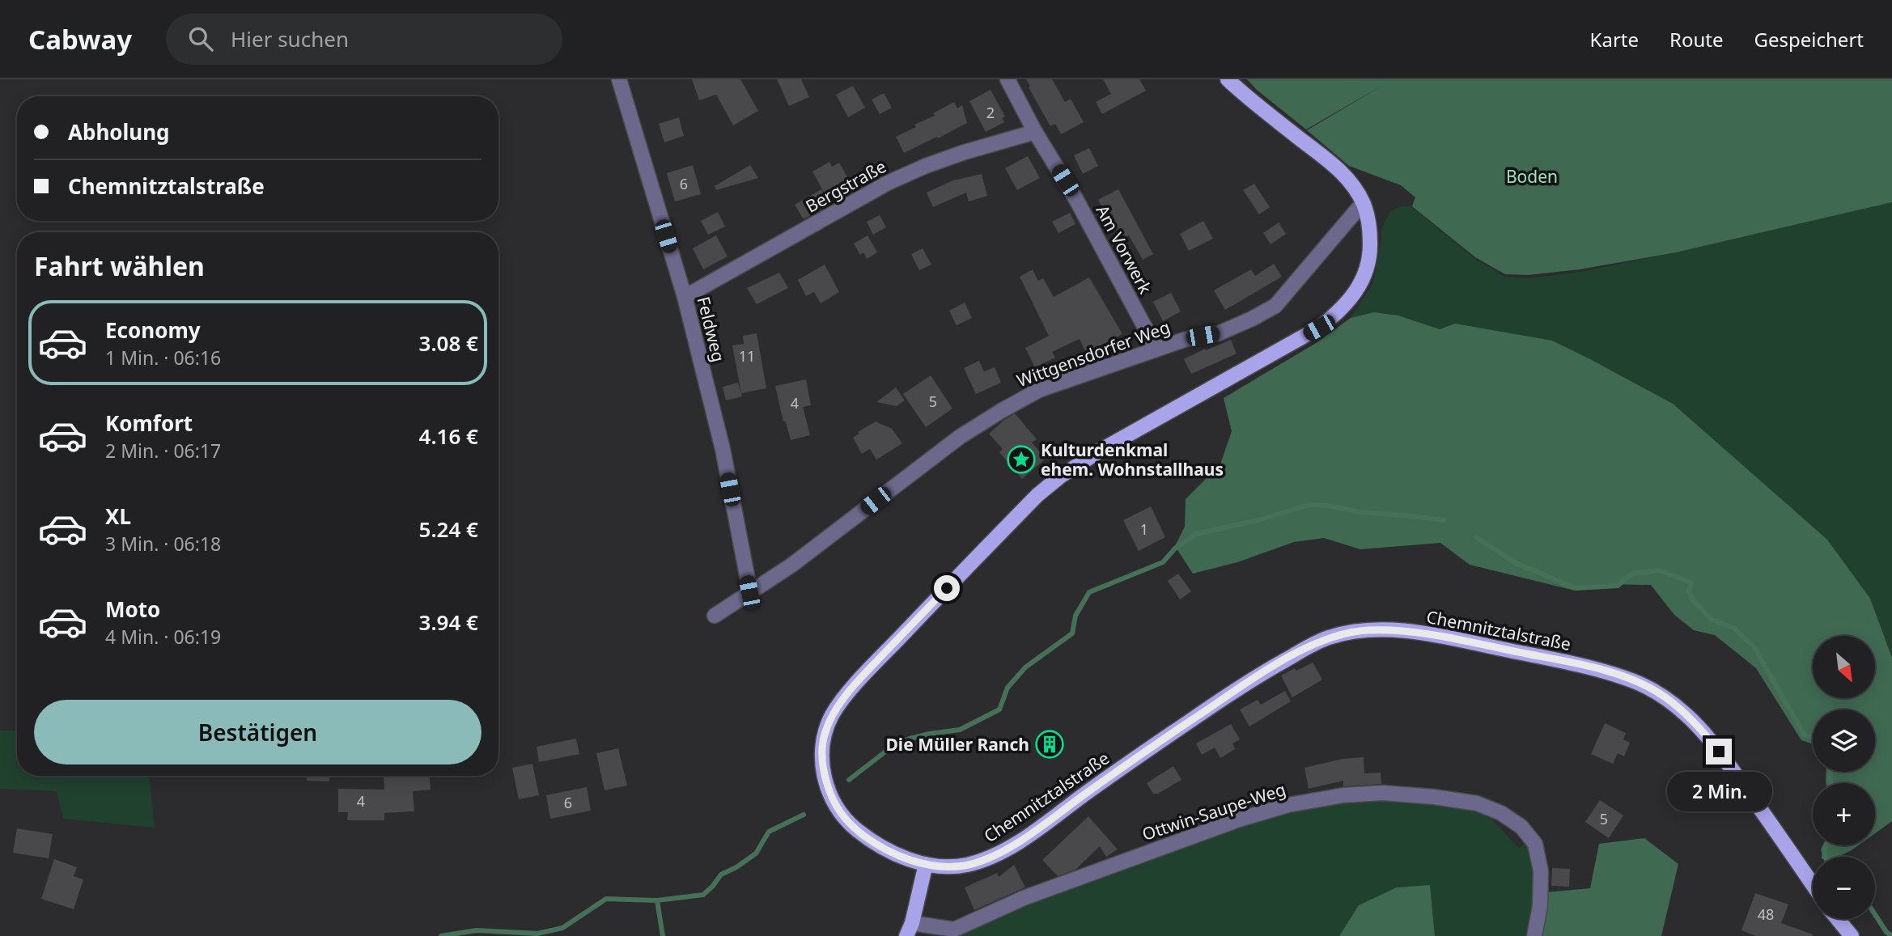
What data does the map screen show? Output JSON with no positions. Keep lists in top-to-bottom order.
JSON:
{
  "streets": {
    "main road": ["Chemnitztalstraße"],
    "street": [
      "Bergstraße",
      "Am Vorwerk",
      "Feldweg",
      "Wittgensdorfer Weg",
      "Ottwin-Saupe-Weg"
    ]
  },
  "crossings": [
    ["Bergstraße", "Am Vorwerk"],
    ["Bergstraße", "Feldweg"],
    ["Am Vorwerk", "Wittgensdorfer Weg"],
    ["Feldweg", "Wittgensdorfer Weg"],
    ["Wittgensdorfer Weg", "Chemnitztalstraße"]
  ],
  "parks": ["Boden"],
  "places": {
    "place": ["Kulturdenkmal ehem. Wohnstallhaus"],
    "building": ["Die Müller Ranch"]
  },
  "house_numbers": [
    "2",
    "6",
    "11",
    "5",
    "4",
    "1",
    "4",
    "6",
    "5",
    "48"
  ],
  "north": "bottom right",
  "page": {
    "header": "Cabway",
    "search": "Hier suchen",
    "nav": ["Karte", "Route", "Gespeichert"],
    "banner": ["Abholung", "Chemnitztalstraße"],
    "heading": "Fahrt wählen",
    "list": [
      {
        "name": "Economy",
        "note": "1 Min. · 06:16",
        "value": "3.08 €"
      },
      {
        "name": "Komfort",
        "note": "2 Min. · 06:17",
        "value": "4.16 €"
      },
      {
        "name": "XL",
        "note": "3 Min. · 06:18",
        "value": "5.24 €"
      },
      {
        "name": "Moto",
        "note": "4 Min. · 06:19",
        "value": "3.94 €"
      }
    ],
    "map_buttons": ["+", "−"],
    "buttons": "Bestätigen",
    "bubble": "2 Min."
  }
}
